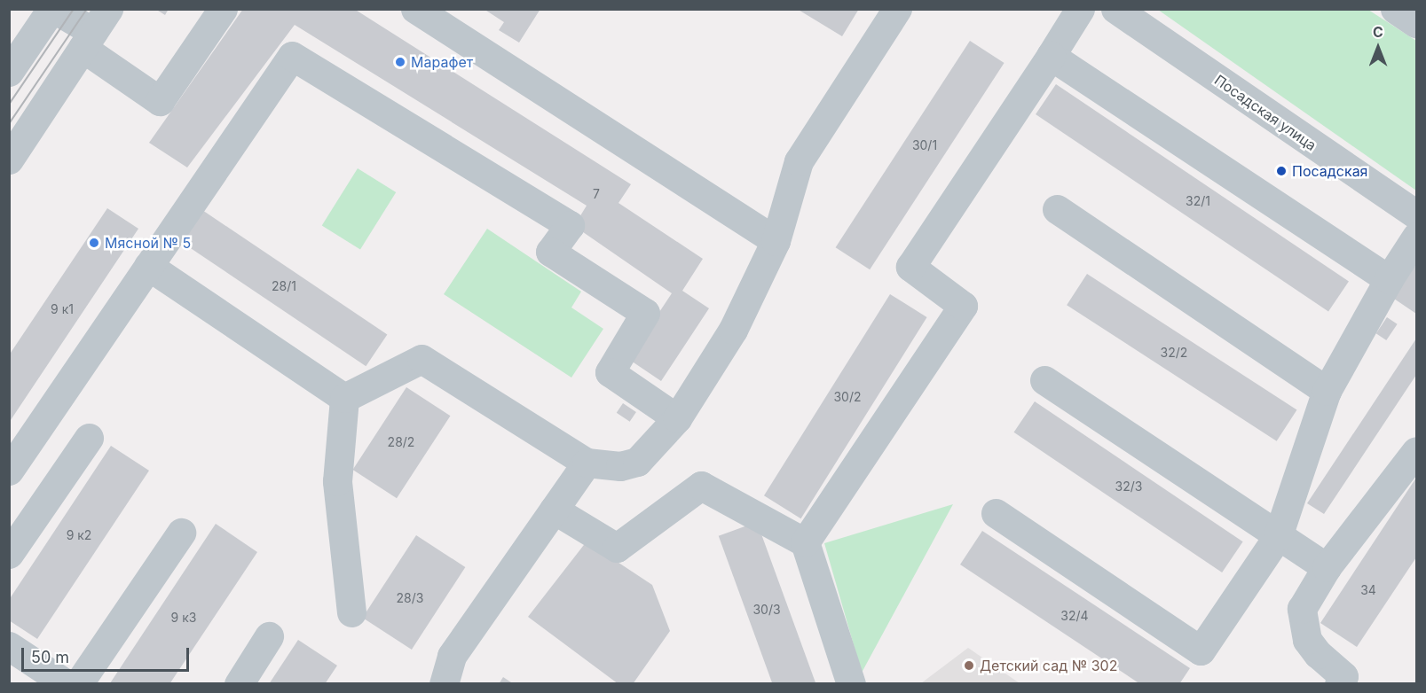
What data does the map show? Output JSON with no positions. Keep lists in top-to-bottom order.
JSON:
{
  "streets": {
    "street": ["Посадская улица"]
  },
  "places": [
    "Марафет",
    "Посадская",
    "Мясной № 5",
    "Детский сад № 302"
  ],
  "house_numbers": [
    "30/1",
    "7",
    "32/1",
    "28/1",
    "9 к1",
    "32/2",
    "30/2",
    "28/2",
    "32/3",
    "9 к2",
    "34",
    "28/3",
    "30/3",
    "32/4",
    "9 к3"
  ],
  "scale_bar": "50 m",
  "north": "top"
}
